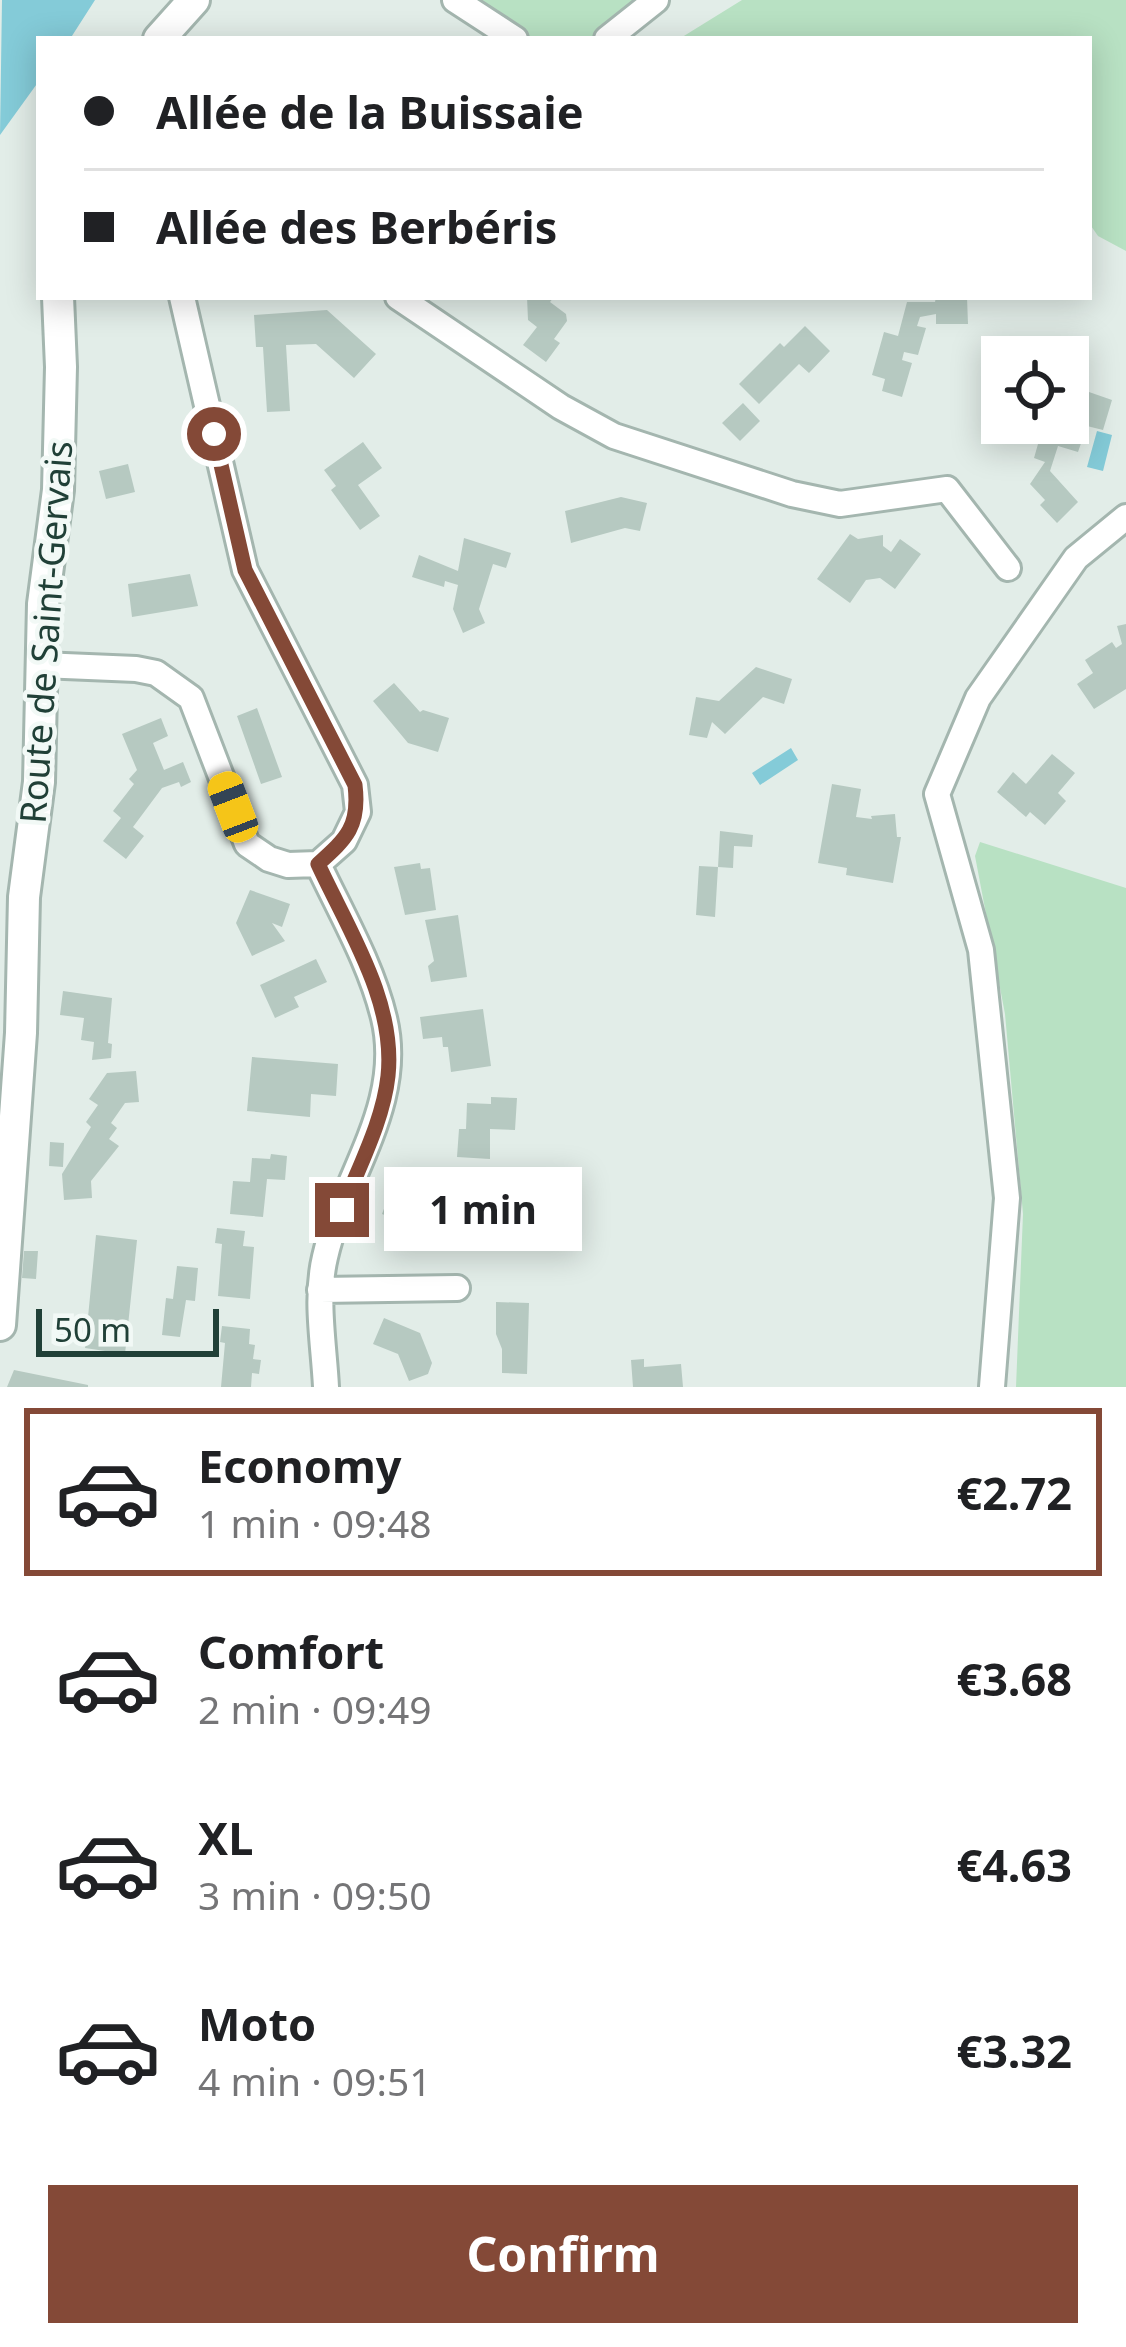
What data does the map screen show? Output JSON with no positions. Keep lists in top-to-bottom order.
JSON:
{
  "streets": {
    "street": ["Route de Saint-Gervais"]
  },
  "scale_bar": "50 m",
  "page": {
    "banner": ["Allée de la Buissaie", "Allée des Berbéris"],
    "bubble": "1 min",
    "scale": "50 m",
    "list": [
      {
        "name": "Economy",
        "note": "1 min · 09:48",
        "value": "€2.72"
      },
      {
        "name": "Comfort",
        "note": "2 min · 09:49",
        "value": "€3.68"
      },
      {
        "name": "XL",
        "note": "3 min · 09:50",
        "value": "€4.63"
      },
      {
        "name": "Moto",
        "note": "4 min · 09:51",
        "value": "€3.32"
      }
    ],
    "buttons": "Confirm"
  }
}
